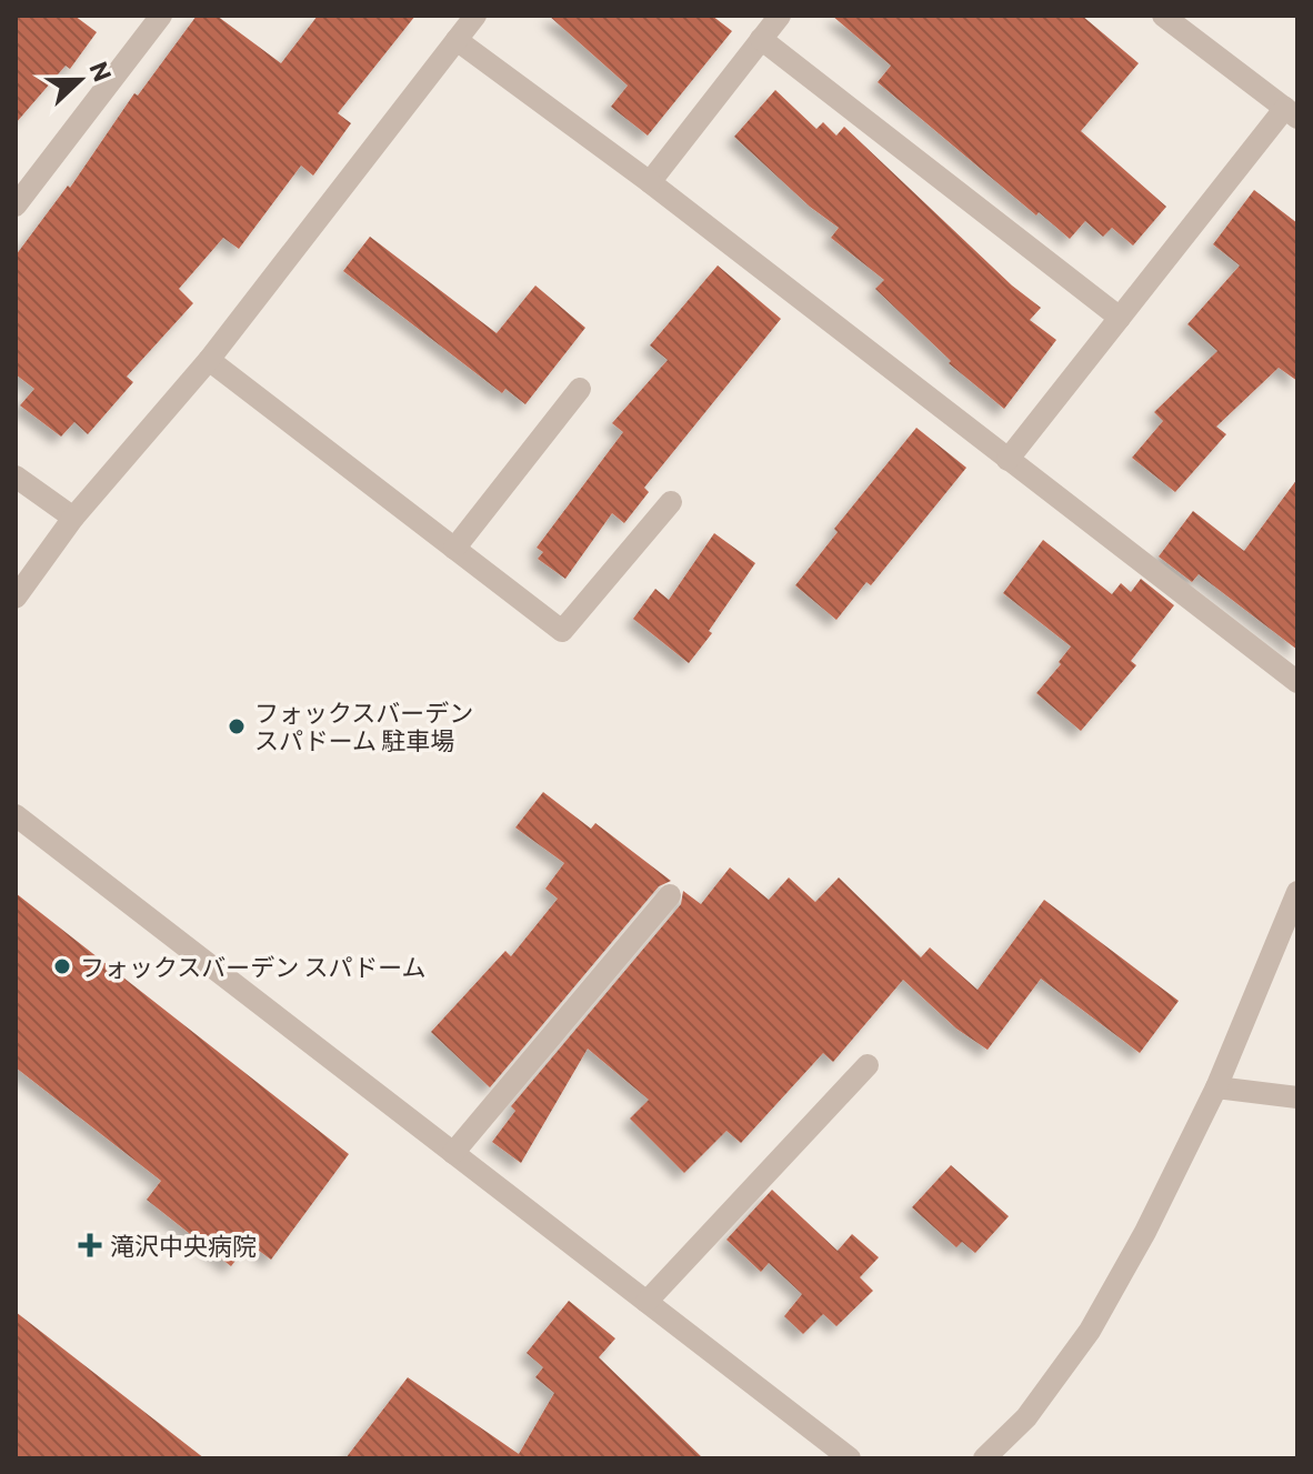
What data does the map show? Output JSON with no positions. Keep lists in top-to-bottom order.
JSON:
{
  "places": {
    "other": ["フォックスバーデン スパドーム 駐車場", "フォックスバーデン スパドーム"],
    "health": ["滝沢中央病院"]
  },
  "north": "right"
}
